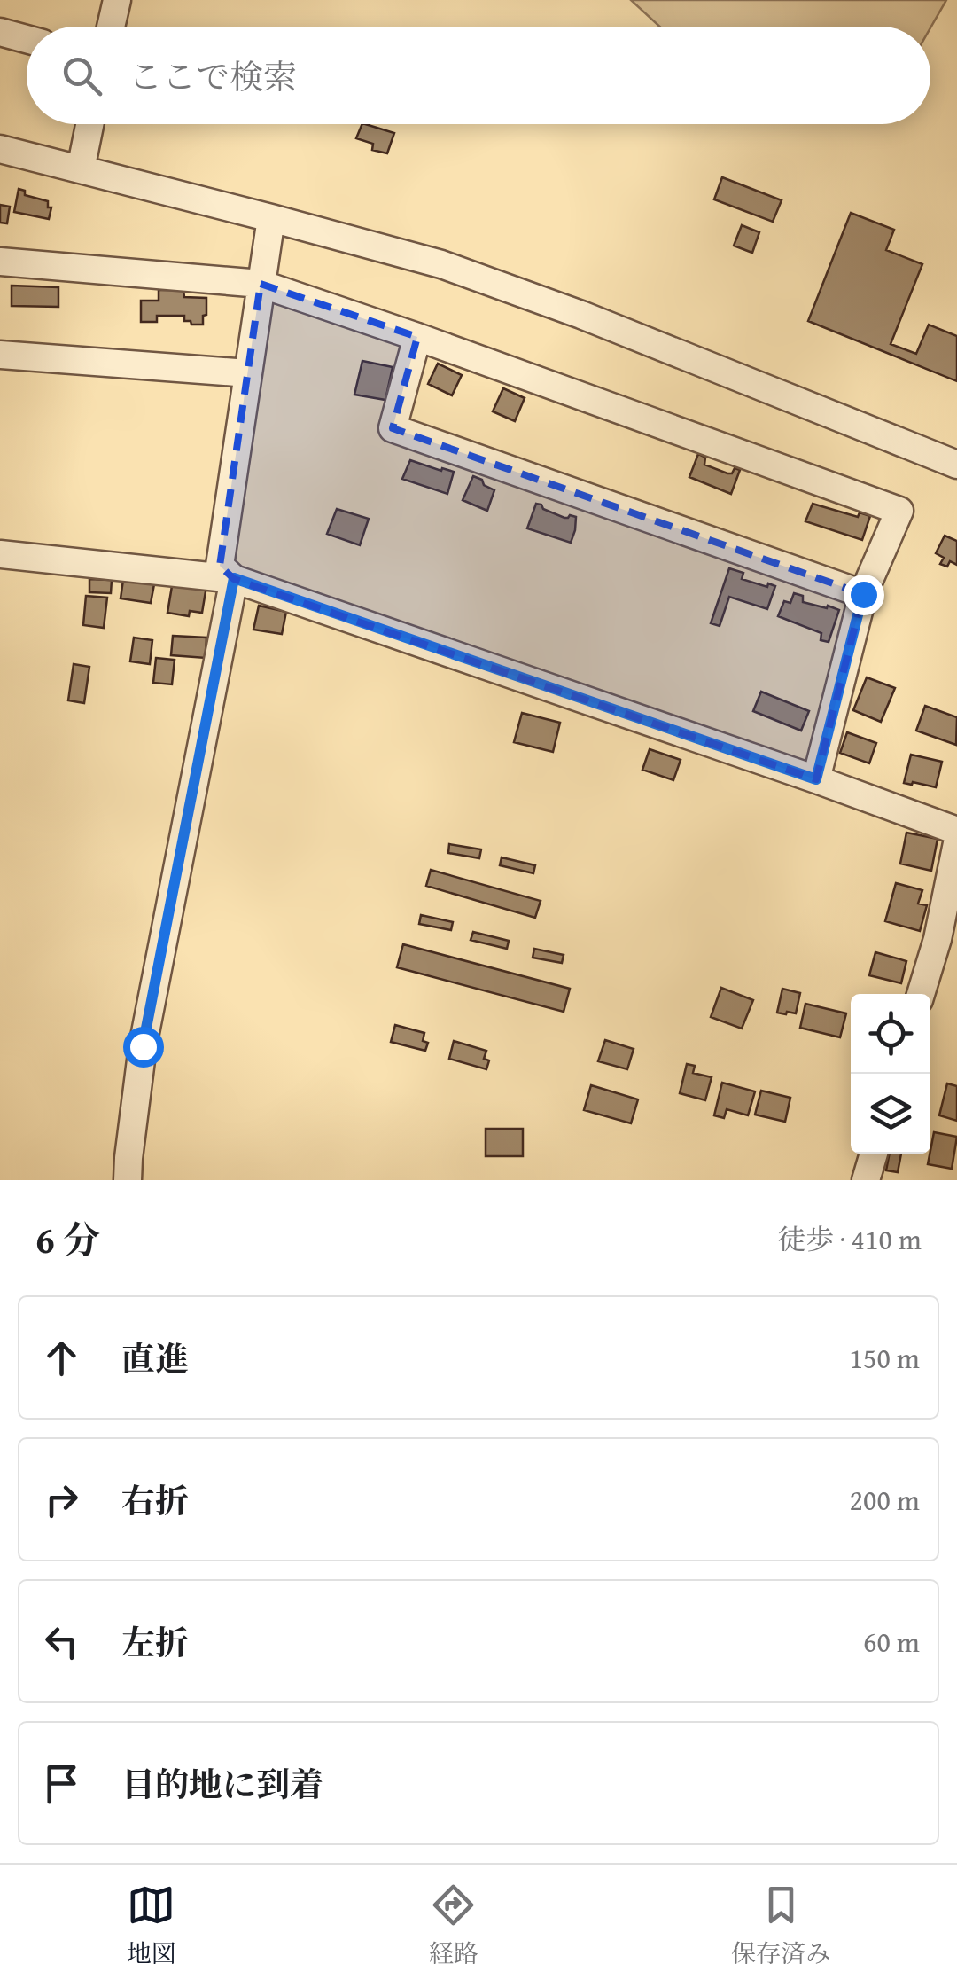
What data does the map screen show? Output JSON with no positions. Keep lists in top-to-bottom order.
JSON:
{
  "page": {
    "search": "ここで検索",
    "heading": ["6 分", "徒歩 · 410 m"],
    "list": [
      ["直進", "150 m"],
      ["右折", "200 m"],
      ["左折", "60 m"],
      "目的地に到着"
    ],
    "nav": ["地図", "経路", "保存済み"]
  }
}
